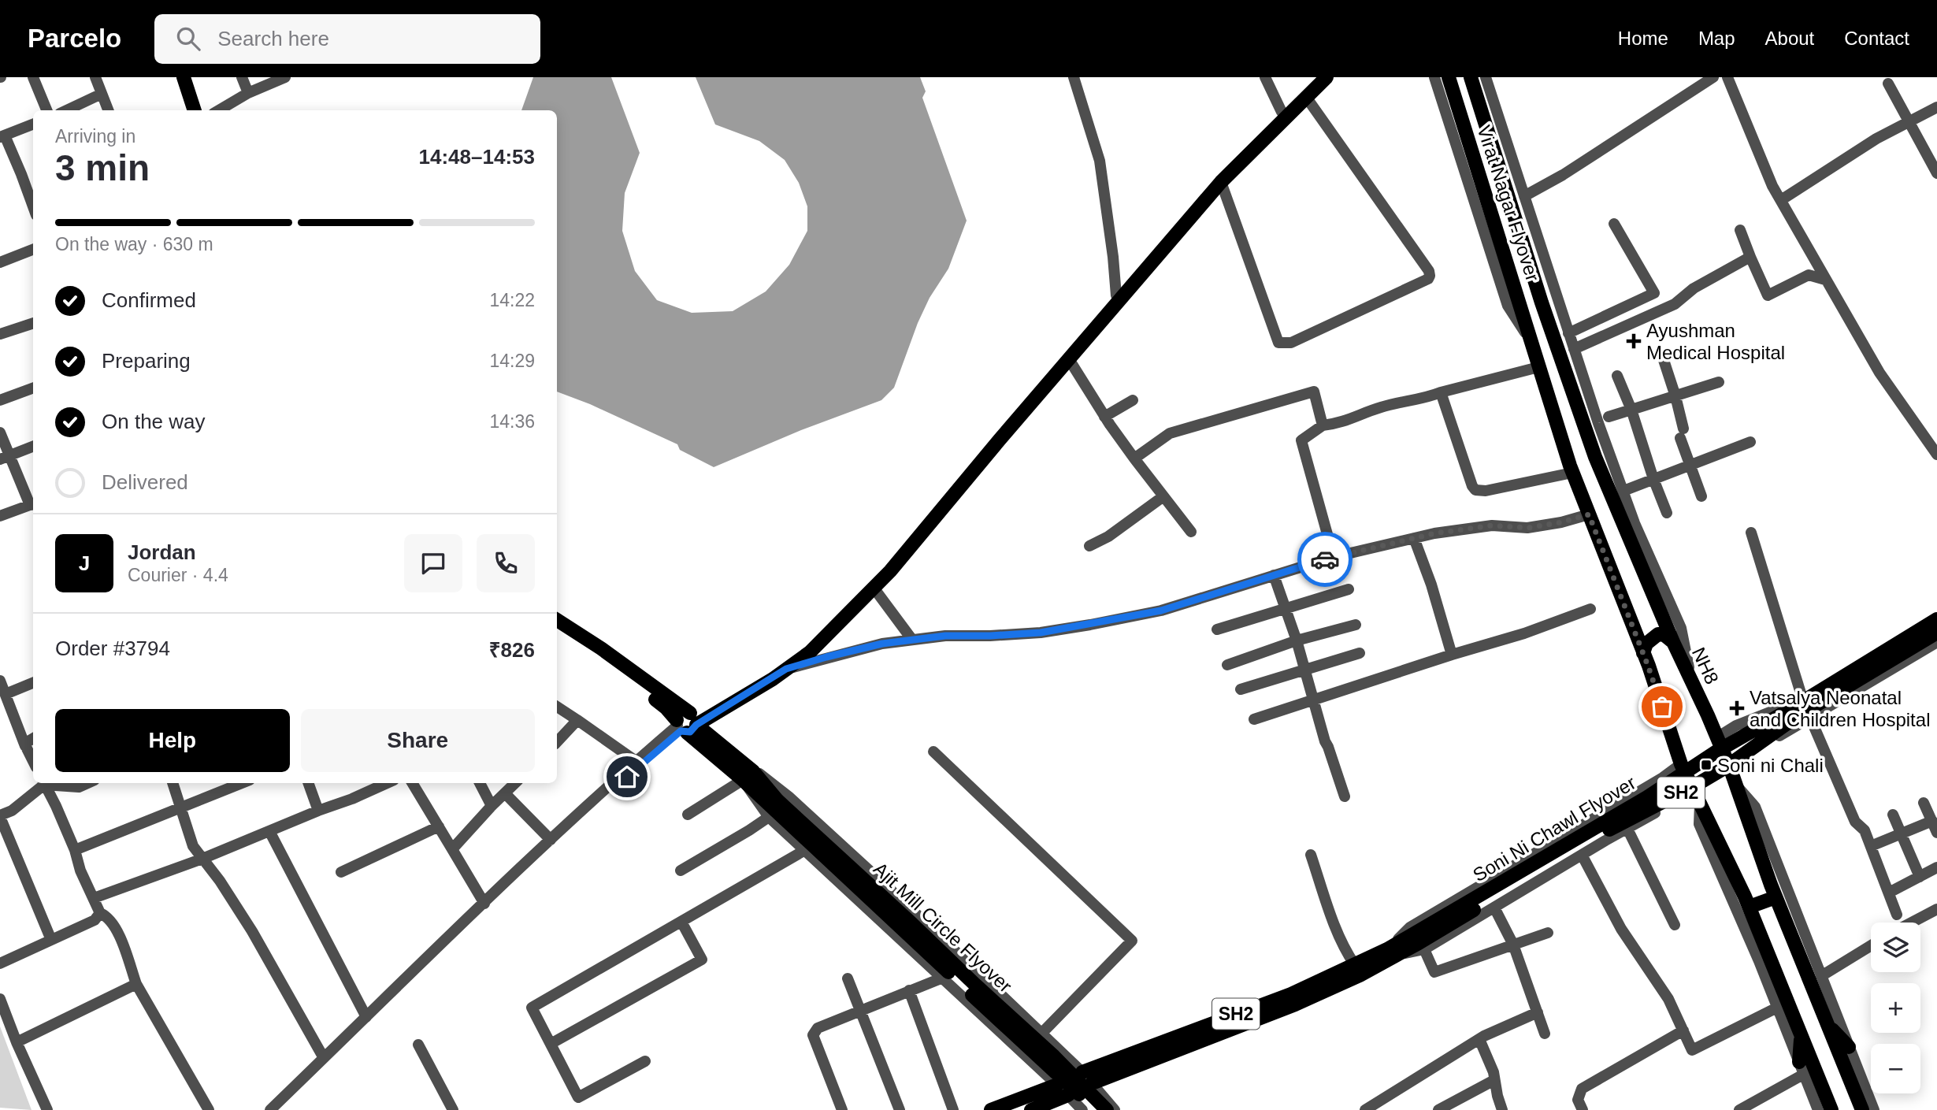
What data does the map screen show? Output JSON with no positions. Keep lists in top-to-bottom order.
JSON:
{
  "streets": {
    "main road": [
      "Virat Nagar Flyover",
      "NH8",
      "SH2",
      "Soni Ni Chawl Flyover",
      "Ajit Mill Circle Flyover"
    ]
  },
  "crossings": [
    ["Virat Nagar Flyover", "NH8"],
    ["SH2", "Soni Ni Chawl Flyover"]
  ],
  "places": {
    "health": ["Ayushman Medical Hospital", "Vatsalya Neonatal and Children Hospital"],
    "transit": ["Soni ni Chali"]
  },
  "page": {
    "header": "Parcelo",
    "search": "Search here",
    "nav": [
      "Home",
      "Map",
      "About",
      "Contact"
    ],
    "heading": ["3 min", "Arriving in", "14:48–14:53"],
    "panel": [
      "Jordan",
      "Courier · 4.4",
      "Order #3794",
      "₹826"
    ],
    "bar": "On the way · 630 m",
    "list": [
      ["Confirmed", "14:22"],
      ["Preparing", "14:29"],
      ["On the way", "14:36"],
      "Delivered"
    ],
    "round": "J",
    "buttons": ["Help", "Share"],
    "map_buttons": ["+", "−"]
  }
}
